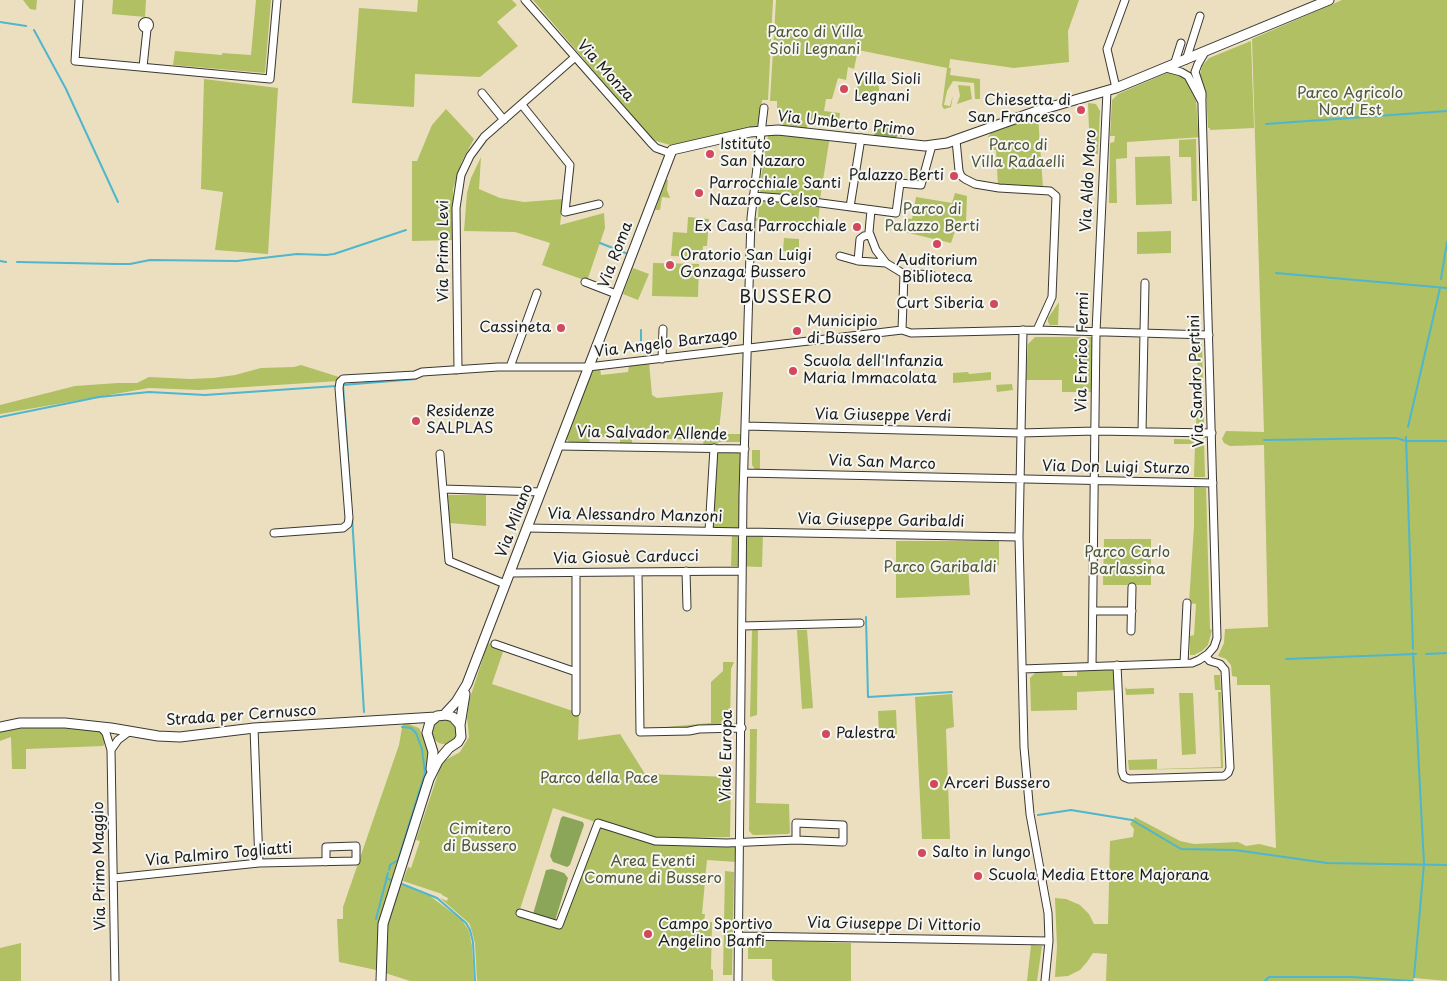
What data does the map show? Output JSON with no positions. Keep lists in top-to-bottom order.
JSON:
{
  "streets": {
    "street": [
      "Via Monza",
      "Via Umberto Primo",
      "Via Aldo Moro",
      "Via Primo Levi",
      "Via Roma",
      "Via Angelo Barzago",
      "Via Enrico Fermi",
      "Via Sandro Pertini",
      "Via Giuseppe Verdi",
      "Via Salvador Allende",
      "Via San Marco",
      "Via Don Luigi Sturzo",
      "Via Alessandro Manzoni",
      "Via Milano",
      "Via Giuseppe Garibaldi",
      "Via Giosuè Carducci",
      "Strada per Cernusco",
      "Viale Europa",
      "Via Palmiro Togliatti",
      "Via Primo Maggio",
      "Via Giuseppe Di Vittorio"
    ]
  },
  "crossings": [
    ["Via Monza", "Via Umberto Primo"],
    ["Via Monza", "Via Primo Levi"],
    ["Via Monza", "Via Roma"],
    ["Via Umberto Primo", "Via Aldo Moro"],
    ["Via Umberto Primo", "Via Roma"],
    ["Via Umberto Primo", "Viale Europa"],
    ["Via Aldo Moro", "Via Enrico Fermi"],
    ["Via Primo Levi", "Via Angelo Barzago"],
    ["Via Roma", "Via Angelo Barzago"],
    ["Via Roma", "Via Milano"],
    ["Via Angelo Barzago", "Via Enrico Fermi"],
    ["Via Angelo Barzago", "Via Sandro Pertini"],
    ["Via Angelo Barzago", "Via Milano"],
    ["Via Angelo Barzago", "Viale Europa"],
    ["Via Enrico Fermi", "Via Giuseppe Verdi"],
    ["Via Enrico Fermi", "Via Don Luigi Sturzo"],
    ["Via Sandro Pertini", "Via Giuseppe Verdi"],
    ["Via Sandro Pertini", "Via Don Luigi Sturzo"],
    ["Via Giuseppe Verdi", "Viale Europa"],
    ["Via Salvador Allende", "Via Milano"],
    ["Via Salvador Allende", "Viale Europa"],
    ["Via San Marco", "Via Don Luigi Sturzo"],
    ["Via San Marco", "Viale Europa"],
    ["Via Alessandro Manzoni", "Via Milano"],
    ["Via Alessandro Manzoni", "Via Giuseppe Garibaldi"],
    ["Via Alessandro Manzoni", "Viale Europa"],
    ["Via Milano", "Via Giosuè Carducci"],
    ["Via Milano", "Strada per Cernusco"],
    ["Via Giuseppe Garibaldi", "Viale Europa"],
    ["Via Giosuè Carducci", "Viale Europa"],
    ["Strada per Cernusco", "Via Primo Maggio"],
    ["Viale Europa", "Via Giuseppe Di Vittorio"],
    ["Via Palmiro Togliatti", "Via Primo Maggio"]
  ],
  "districts": ["BUSSERO"],
  "parks": [
    "Parco di Villa Sioli Legnani",
    "Parco Agricolo Nord Est",
    "Parco di Villa Radaelli",
    "Parco di Palazzo Berti",
    "Parco Carlo Barlassina",
    "Parco Garibaldi",
    "Parco della Pace",
    "Cimitero di Bussero",
    "Area Eventi Comune di Bussero"
  ],
  "places": [
    "Villa Sioli Legnani",
    "Chiesetta di San Francesco",
    "Istituto San Nazaro",
    "Palazzo Berti",
    "Parrocchiale Santi Nazaro e Celso",
    "Ex Casa Parrocchiale",
    "Auditorium Biblioteca",
    "Oratorio San Luigi Gonzaga Bussero",
    "Curt Siberia",
    "Cassineta",
    "Municipio di Bussero",
    "Scuola dell'Infanzia Maria Immacolata",
    "Residenze SALPLAS",
    "Palestra",
    "Arceri Bussero",
    "Salto in lungo",
    "Scuola Media Ettore Majorana",
    "Campo Sportivo Angelino Banfi"
  ]
}
